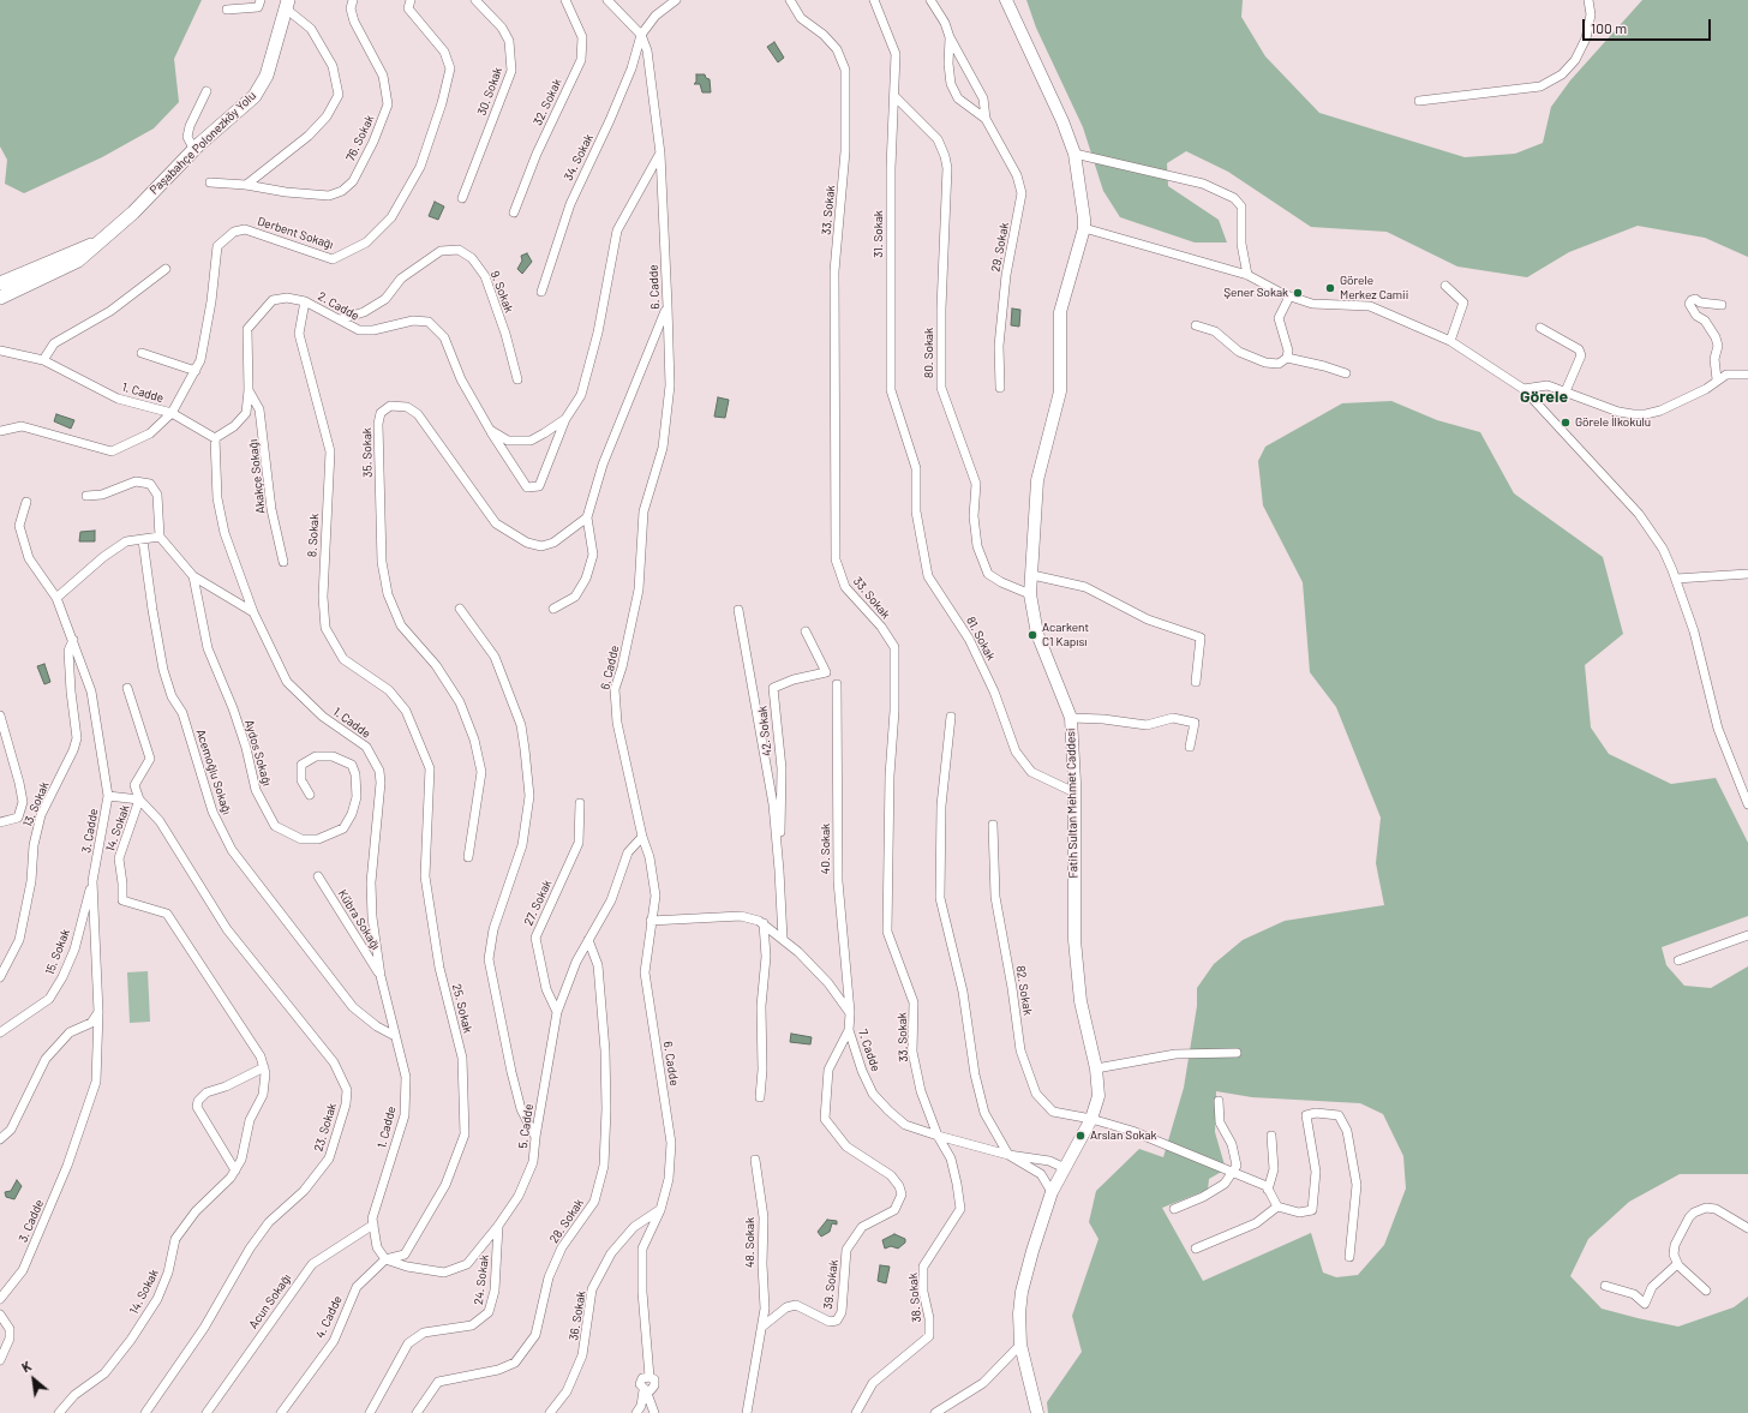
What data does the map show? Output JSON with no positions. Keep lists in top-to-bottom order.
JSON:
{
  "streets": {
    "main road": ["Paşabahçe Polonezköy Yolu", "Fatih Sultan Mehmet Caddesi"],
    "street": [
      "30. Sokak",
      "32. Sokak",
      "76. Sokak",
      "34. Sokak",
      "33. Sokak",
      "Derbent Sokağı",
      "31. Sokak",
      "29. Sokak",
      "6. Cadde",
      "9. Sokak",
      "2. Cadde",
      "80. Sokak",
      "1. Cadde",
      "35. Sokak",
      "Akakçe Sokağı",
      "8. Sokak",
      "81. Sokak",
      "42. Sokak",
      "Aydos Sokağı",
      "Acemoğlu Sokağı",
      "13. Sokak",
      "14. Sokak",
      "3. Cadde",
      "40. Sokak",
      "27. Sokak",
      "Kübra Sokağı",
      "15. Sokak",
      "82. Sokak",
      "25. Sokak",
      "7. Cadde",
      "5. Cadde",
      "23. Sokak",
      "28. Sokak",
      "48. Sokak",
      "24. Sokak",
      "39. Sokak",
      "38. Sokak",
      "Acun Sokağı",
      "36. Sokak",
      "4. Cadde"
    ]
  },
  "crossings": [
    ["34. Sokak", "6. Cadde"],
    ["33. Sokak", "7. Cadde"],
    ["33. Sokak", "38. Sokak"],
    ["Derbent Sokağı", "1. Cadde"],
    ["31. Sokak", "80. Sokak"],
    ["31. Sokak", "81. Sokak"],
    ["6. Cadde", "5. Cadde"],
    ["6. Cadde", "36. Sokak"],
    ["9. Sokak", "2. Cadde"],
    ["2. Cadde", "1. Cadde"],
    ["2. Cadde", "Akakçe Sokağı"],
    ["2. Cadde", "8. Sokak"],
    ["80. Sokak", "Fatih Sultan Mehmet Caddesi"],
    ["1. Cadde", "Acemoğlu Sokağı"],
    ["1. Cadde", "Kübra Sokağı"],
    ["1. Cadde", "25. Sokak"],
    ["1. Cadde", "5. Cadde"],
    ["1. Cadde", "Acun Sokağı"],
    ["1. Cadde", "4. Cadde"],
    ["8. Sokak", "25. Sokak"],
    ["81. Sokak", "Fatih Sultan Mehmet Caddesi"],
    ["Fatih Sultan Mehmet Caddesi", "82. Sokak"],
    ["Fatih Sultan Mehmet Caddesi", "7. Cadde"],
    ["13. Sokak", "3. Cadde"],
    ["14. Sokak", "23. Sokak"],
    ["3. Cadde", "15. Sokak"],
    ["40. Sokak", "7. Cadde"],
    ["27. Sokak", "5. Cadde"],
    ["25. Sokak", "5. Cadde"],
    ["25. Sokak", "4. Cadde"],
    ["7. Cadde", "39. Sokak"],
    ["7. Cadde", "38. Sokak"],
    ["5. Cadde", "28. Sokak"],
    ["5. Cadde", "24. Sokak"],
    ["5. Cadde", "4. Cadde"],
    ["48. Sokak", "39. Sokak"]
  ],
  "districts": ["Görele"],
  "places": [
    "Görele Merkez Camii",
    "Şener Sokak",
    "Görele İlkokulu",
    "Acarkent C1 Kapısı",
    "Arslan Sokak"
  ],
  "scale_bar": "100 m",
  "north": "top left"
}
